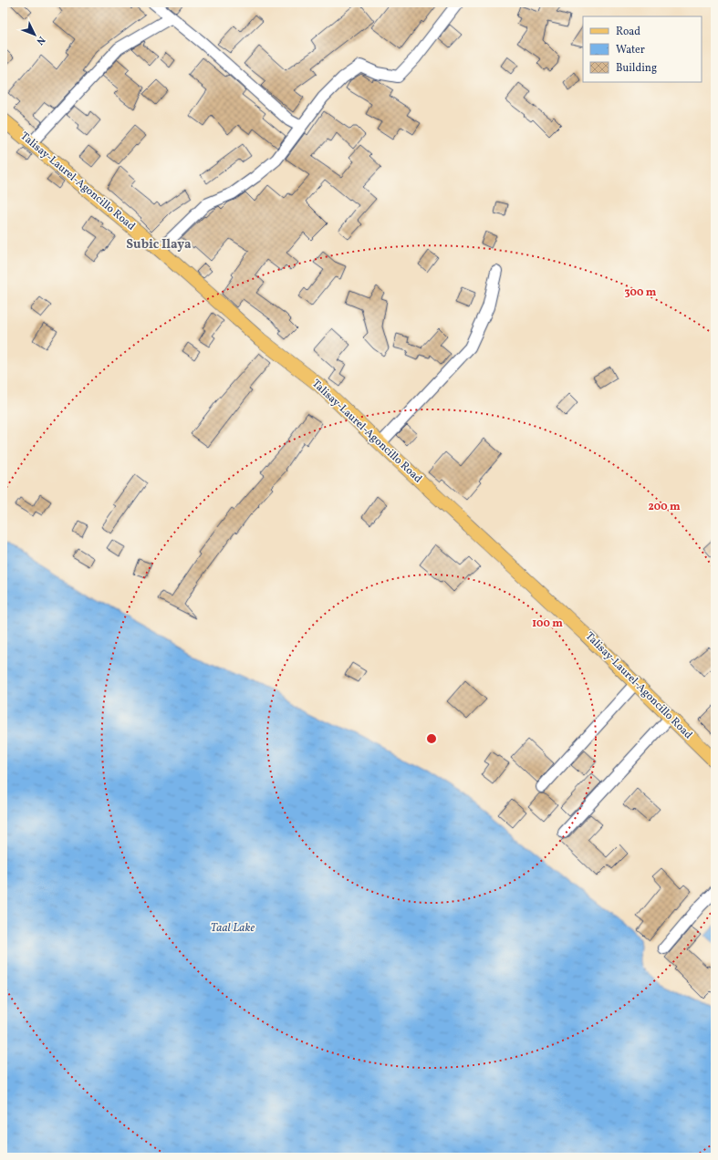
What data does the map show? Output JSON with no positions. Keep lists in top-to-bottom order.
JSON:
{
  "streets": {
    "main road": ["Talisay-Laurel-Agoncillo Road"]
  },
  "districts": ["Subic Ilaya"],
  "water": ["Taal Lake"],
  "legend": ["Road", "Water", "Building"],
  "north": "bottom right",
  "rings": ["300 m", "200 m", "100 m"]
}
